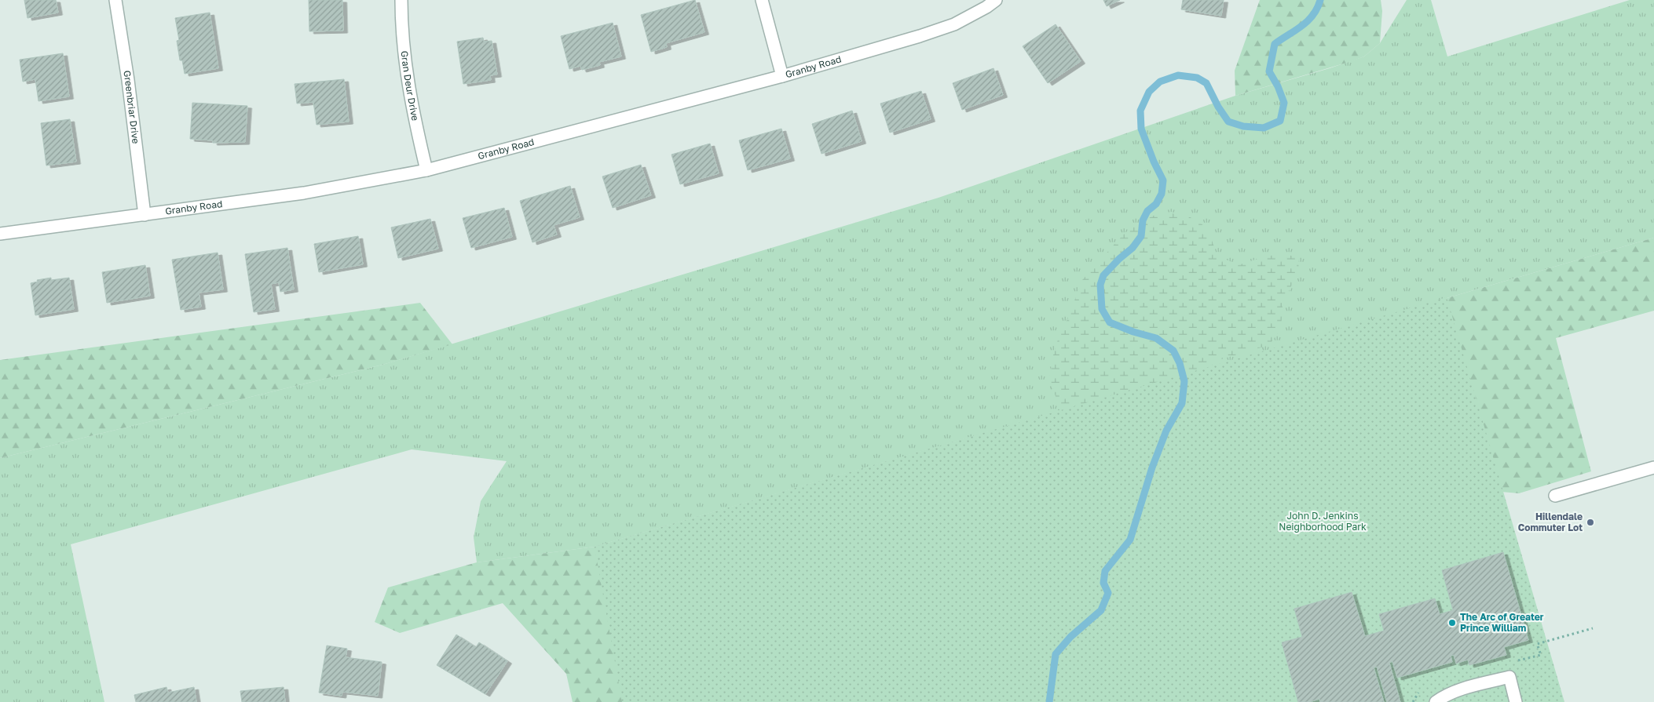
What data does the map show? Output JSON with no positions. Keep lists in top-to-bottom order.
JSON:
{
  "streets": {
    "street": ["Granby Road", "Gran Deur Drive", "Greenbriar Drive"]
  },
  "crossings": [
    ["Granby Road", "Gran Deur Drive"],
    ["Granby Road", "Greenbriar Drive"]
  ],
  "parks": ["John D. Jenkins Neighborhood Park"],
  "places": ["Hillendale Commuter Lot", "The Arc of Greater Prince William"]
}
